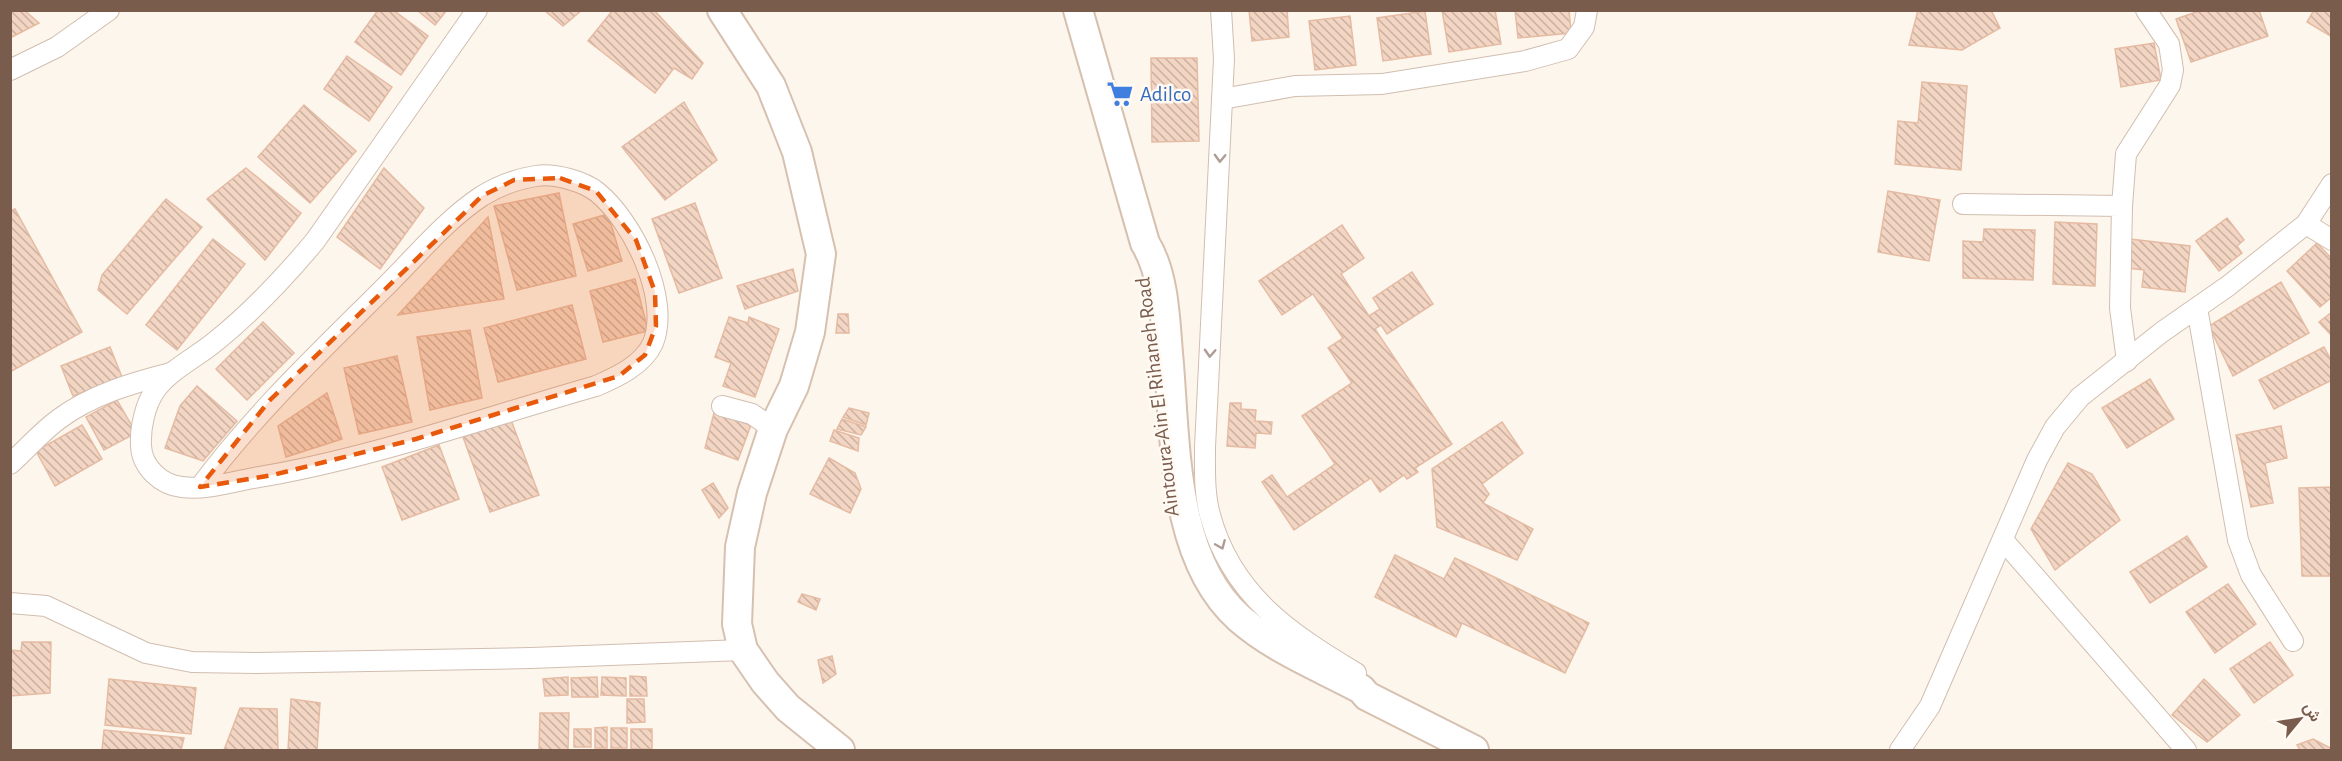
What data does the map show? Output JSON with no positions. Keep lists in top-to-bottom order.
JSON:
{
  "streets": {
    "main road": ["Aintoura-Ain El Rihaneh Road"]
  },
  "places": {
    "supermarket": ["Adilco"]
  },
  "north": "top right"
}
